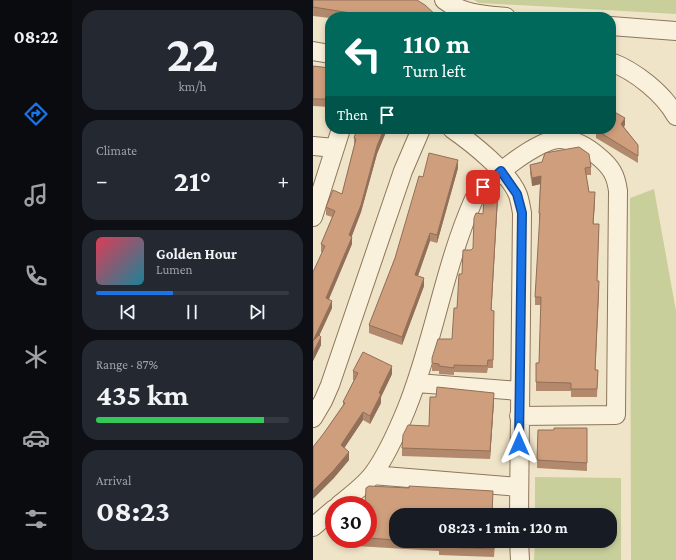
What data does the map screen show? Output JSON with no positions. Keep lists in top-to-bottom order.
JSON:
{
  "page": {
    "tabs": "08:22",
    "tile": [
      ["22", "km/h"],
      "Climate",
      ["Range · 87%", "435 km"],
      ["Arrival", "08:23"]
    ],
    "turn": ["110 m", "Turn left"],
    "then": "Then",
    "heat": ["−", "21°", "+"],
    "song": ["Golden Hour", "Lumen"],
    "limit": "30",
    "trip": "08:23 · 1 min · 120 m"
  }
}
